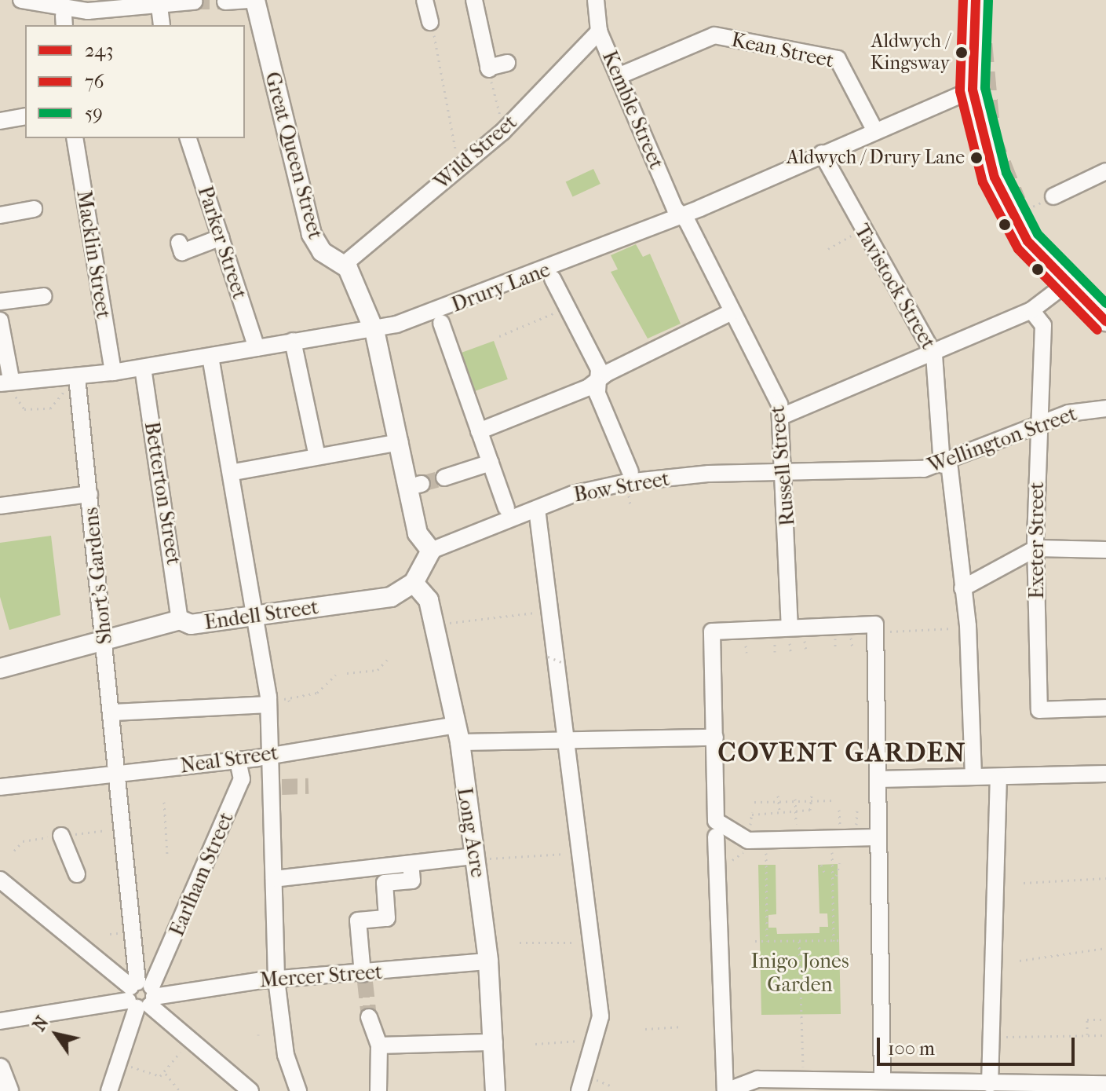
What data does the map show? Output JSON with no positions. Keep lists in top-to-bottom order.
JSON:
{
  "streets": {
    "main road": ["Great Queen Street", "Endell Street", "Long Acre"],
    "street": [
      "Kean Street",
      "Kemble Street",
      "Wild Street",
      "Parker Street",
      "Macklin Street",
      "Tavistock Street",
      "Drury Lane",
      "Wellington Street",
      "Russell Street",
      "Bow Street",
      "Betterton Street",
      "Exeter Street",
      "Short's Gardens",
      "Neal Street",
      "Earlham Street",
      "Mercer Street"
    ]
  },
  "crossings": [
    ["Kean Street", "Kemble Street"],
    ["Kean Street", "Drury Lane"],
    ["Kemble Street", "Wild Street"],
    ["Kemble Street", "Drury Lane"],
    ["Kemble Street", "Russell Street"],
    ["Wild Street", "Great Queen Street"],
    ["Parker Street", "Drury Lane"],
    ["Macklin Street", "Drury Lane"],
    ["Tavistock Street", "Drury Lane"],
    ["Tavistock Street", "Wellington Street"],
    ["Drury Lane", "Russell Street"],
    ["Drury Lane", "Betterton Street"],
    ["Drury Lane", "Short's Gardens"],
    ["Wellington Street", "Russell Street"],
    ["Wellington Street", "Bow Street"],
    ["Wellington Street", "Exeter Street"],
    ["Russell Street", "Bow Street"],
    ["Betterton Street", "Endell Street"],
    ["Short's Gardens", "Endell Street"],
    ["Short's Gardens", "Neal Street"],
    ["Short's Gardens", "Earlham Street"],
    ["Short's Gardens", "Mercer Street"],
    ["Endell Street", "Long Acre"],
    ["Neal Street", "Long Acre"],
    ["Neal Street", "Earlham Street"],
    ["Long Acre", "Mercer Street"],
    ["Earlham Street", "Mercer Street"]
  ],
  "districts": ["COVENT GARDEN"],
  "parks": ["Inigo Jones Garden"],
  "places": ["Aldwych / Kingsway", "Aldwych / Drury Lane"],
  "lines": ["transit line 243", "transit line 76", "transit line 59"],
  "legend": ["243", "76", "59"],
  "scale_bar": "100 m",
  "north": "top left"
}
